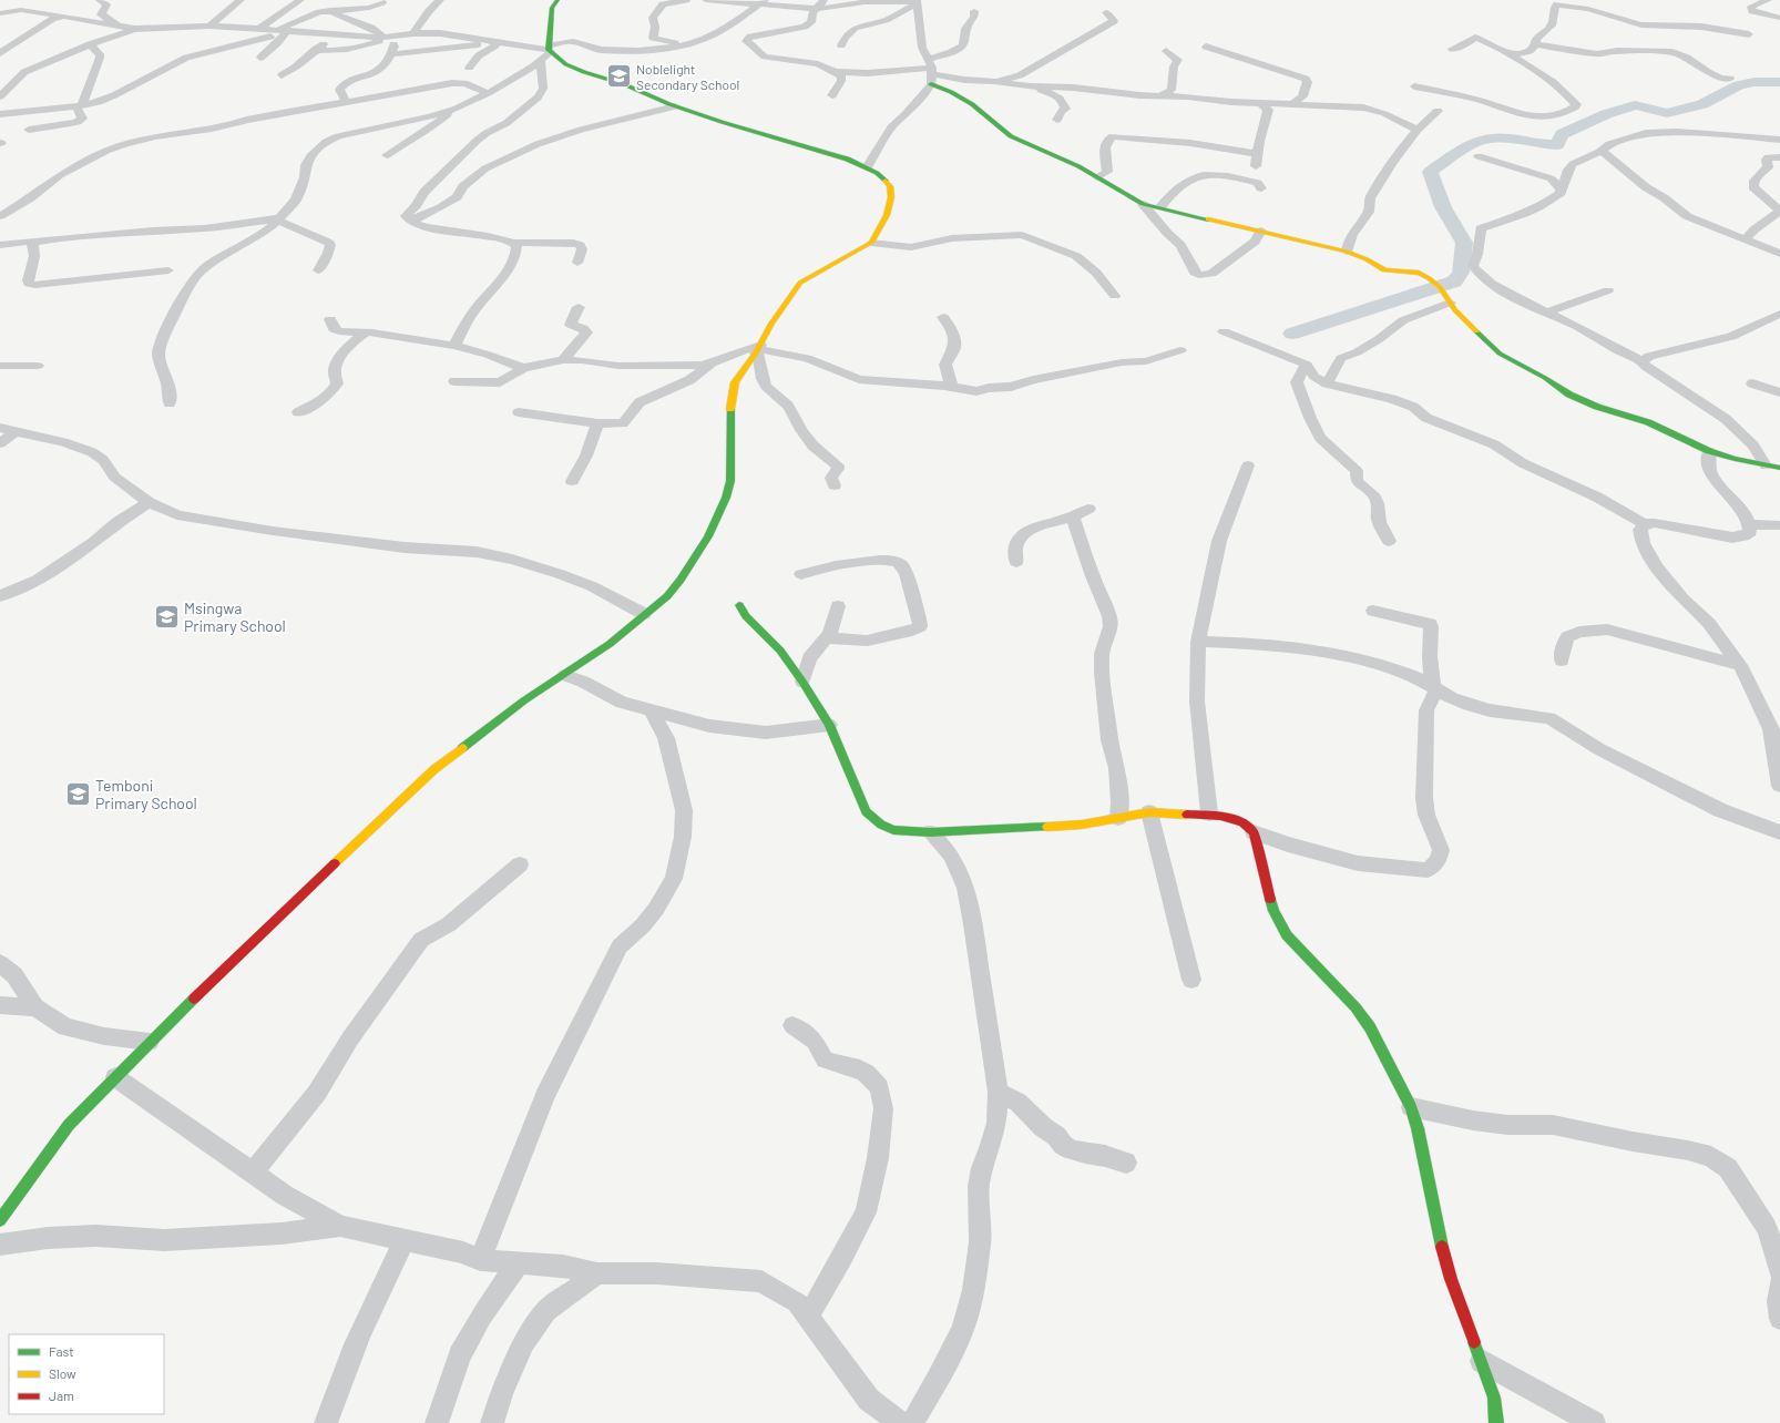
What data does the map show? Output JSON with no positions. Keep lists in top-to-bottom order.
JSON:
{
  "places": {
    "school or university": ["Noblelight Secondary School", "Msingwa Primary School", "Temboni Primary School"]
  },
  "legend": ["Fast", "Slow", "Jam"]
}
